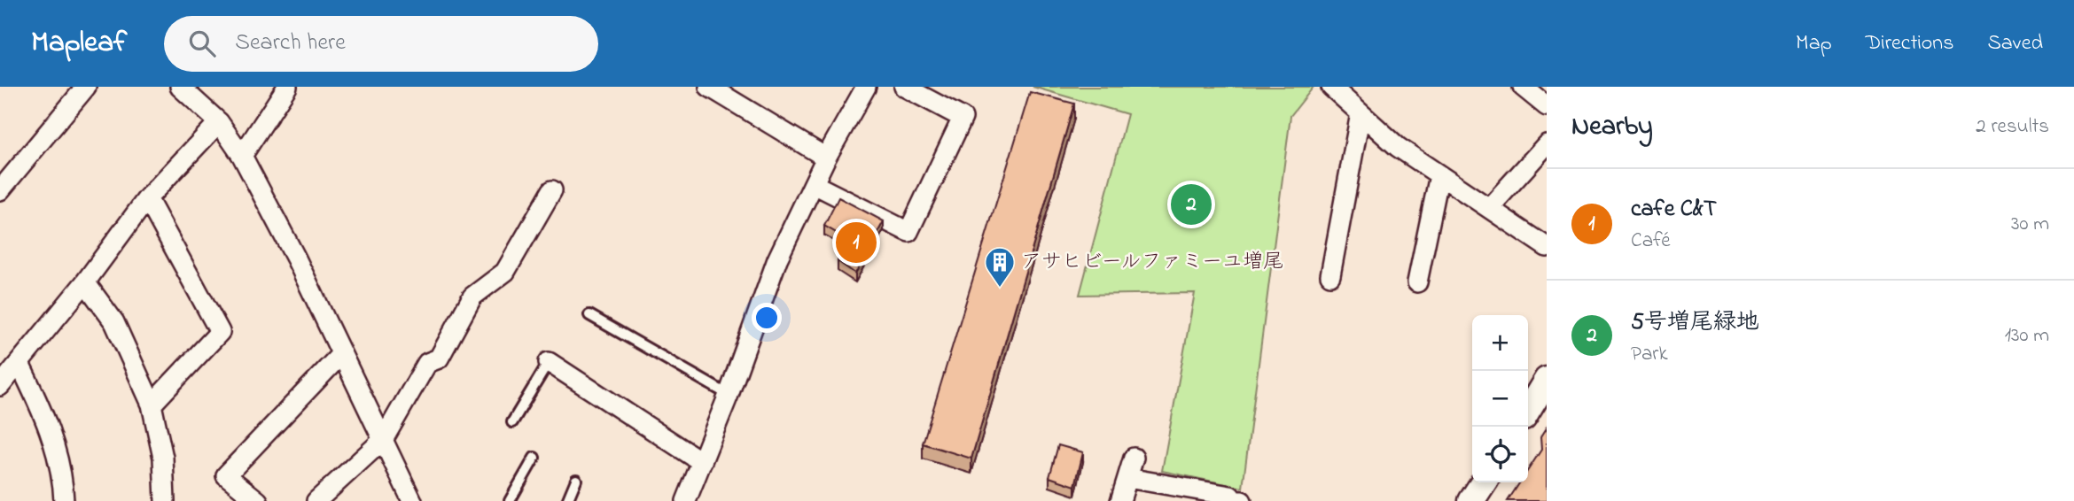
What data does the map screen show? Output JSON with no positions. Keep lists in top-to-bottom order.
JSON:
{
  "places": {
    "building": ["アサヒビールファミーユ増尾"]
  },
  "page": {
    "header": "Mapleaf",
    "search": "Search here",
    "nav": ["Map", "Directions", "Saved"],
    "heading": ["Nearby", "2 results"],
    "list": [
      {
        "mark": "1",
        "name": "cafe C&T",
        "note": "Café",
        "value": "30 m"
      },
      {
        "mark": "2",
        "name": "5号増尾緑地",
        "note": "Park",
        "value": "130 m"
      }
    ],
    "pins": ["2", "1"],
    "map_buttons": ["+", "−"]
  }
}
